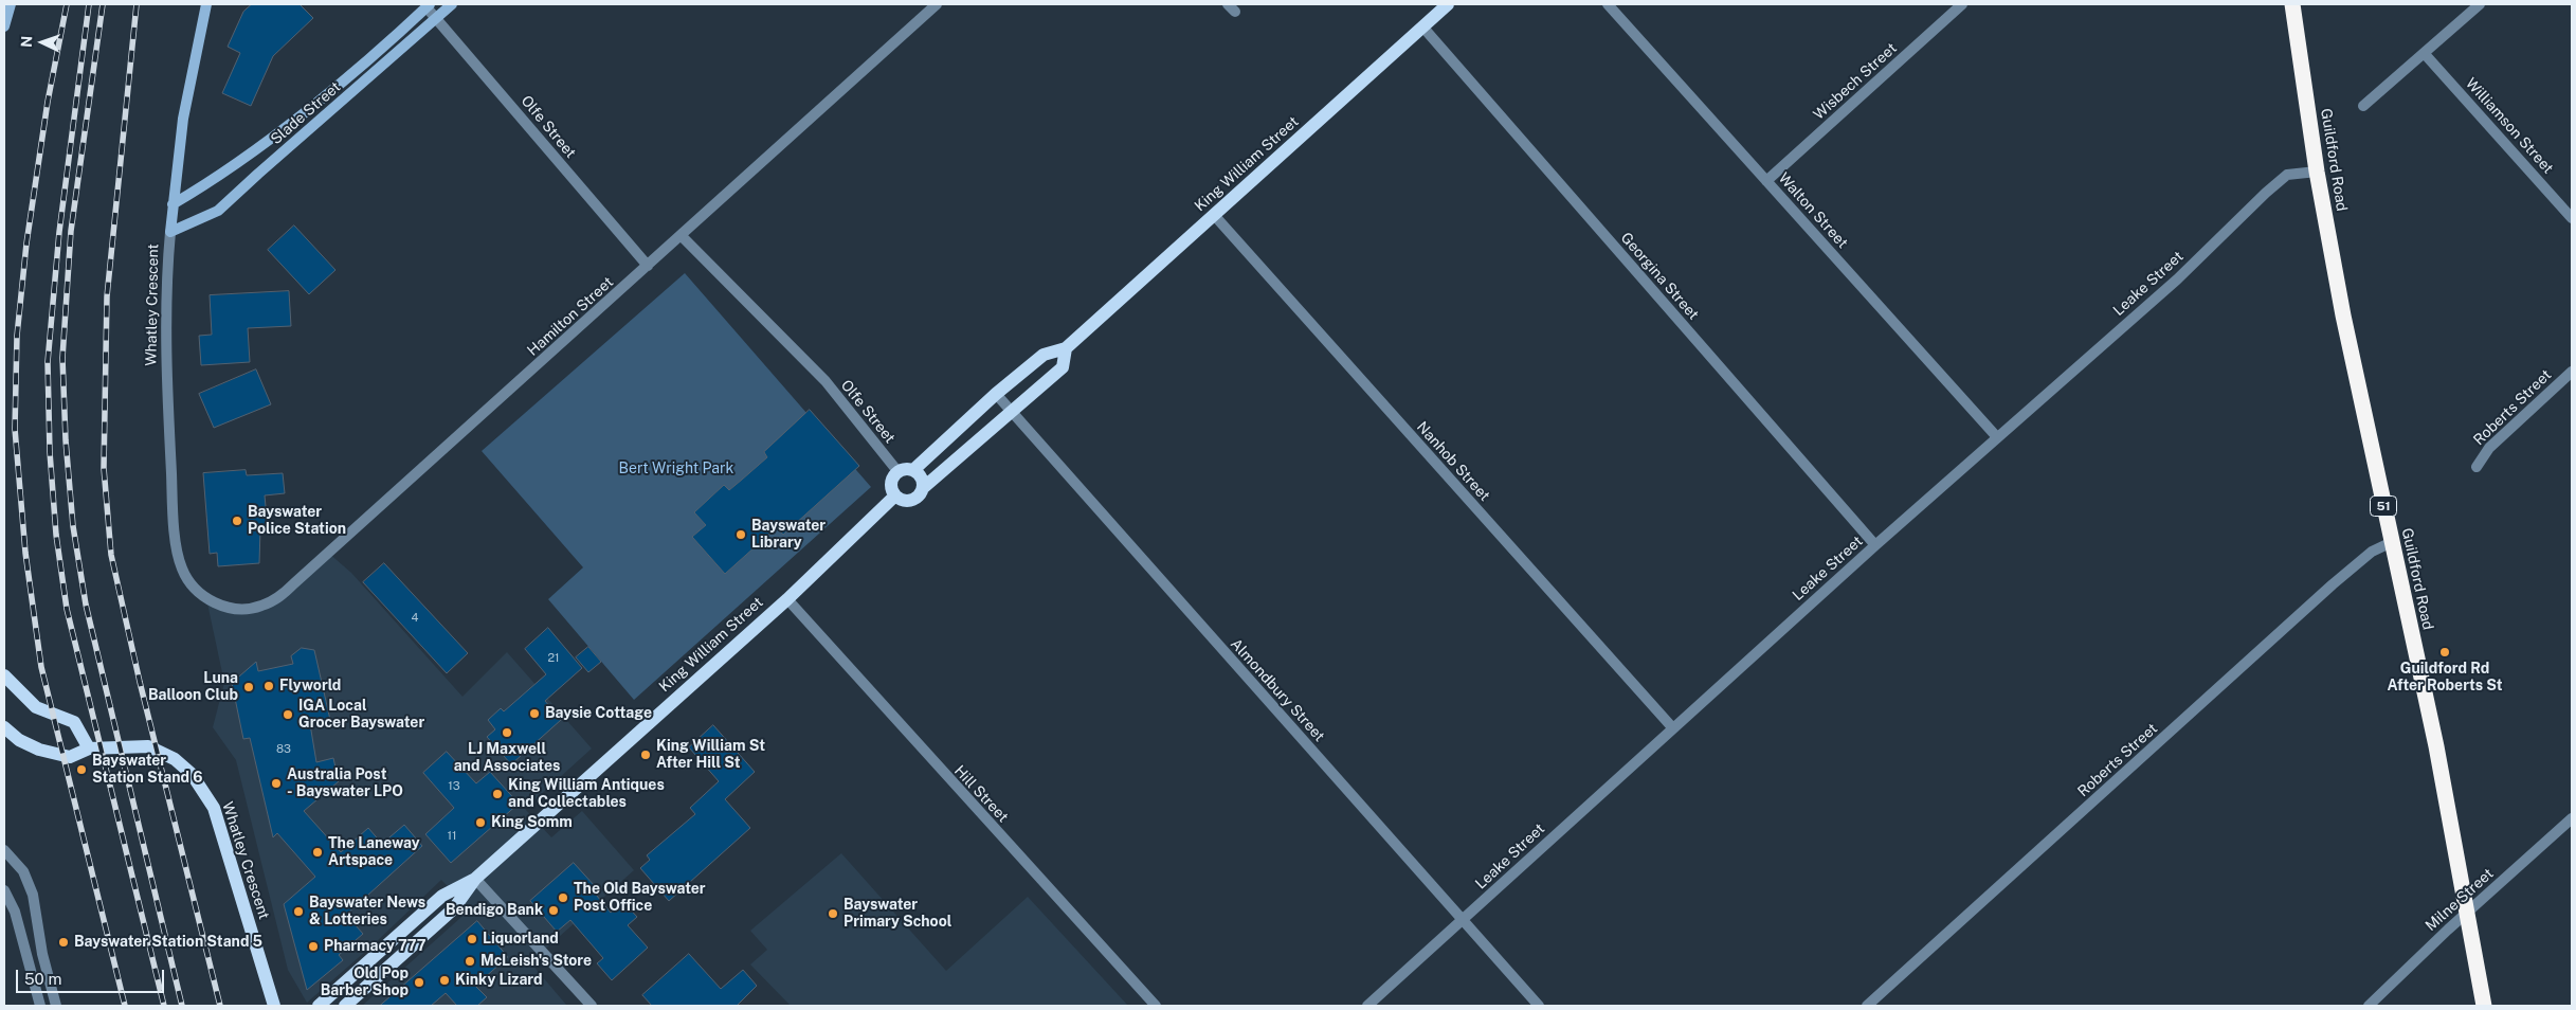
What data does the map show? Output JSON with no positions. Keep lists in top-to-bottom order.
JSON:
{
  "streets": {
    "highway": ["Guildford Road", "51"],
    "main road": ["King William Street", "Whatley Crescent"],
    "street": [
      "Wisbech Street",
      "Slade Street",
      "Williamson Street",
      "Olfe Street",
      "Walton Street",
      "Georgina Street",
      "Leake Street",
      "Hamilton Street",
      "Roberts Street",
      "Nanhob Street",
      "Almondbury Street",
      "Hill Street",
      "Milne Street"
    ]
  },
  "crossings": [
    ["Wisbech Street", "Walton Street"],
    ["Slade Street", "Olfe Street"],
    ["Slade Street", "Whatley Crescent"],
    ["Olfe Street", "King William Street"],
    ["Olfe Street", "Hamilton Street"],
    ["Guildford Road", "Leake Street"],
    ["Guildford Road", "Roberts Street"],
    ["Guildford Road", "Milne Street"],
    ["King William Street", "Georgina Street"],
    ["King William Street", "Nanhob Street"],
    ["King William Street", "Almondbury Street"],
    ["King William Street", "Hill Street"],
    ["Walton Street", "Leake Street"],
    ["Georgina Street", "Leake Street"],
    ["Leake Street", "Nanhob Street"],
    ["Leake Street", "Almondbury Street"],
    ["Whatley Crescent", "Hamilton Street"]
  ],
  "parks": ["Bert Wright Park"],
  "places": [
    "Bayswater Police Station",
    "Bayswater Library",
    "Guildford Rd After Roberts St",
    "Flyworld",
    "Luna Balloon Club",
    "Baysie Cottage",
    "IGA Local Grocer Bayswater",
    "LJ Maxwell and Associates",
    "King William St After Hill St",
    "Bayswater Station Stand 6",
    "Australia Post - Bayswater LPO",
    "King William Antiques and Collectables",
    "King Somm",
    "The Laneway Artspace",
    "The Old Bayswater Post Office",
    "Bendigo Bank",
    "Bayswater News & Lotteries",
    "Bayswater Primary School",
    "Liquorland",
    "Bayswater Station Stand 5",
    "Pharmacy 777",
    "McLeish's Store",
    "Kinky Lizard",
    "Old Pop Barber Shop"
  ],
  "house_numbers": [
    "4",
    "21",
    "83",
    "13",
    "11"
  ],
  "scale_bar": "50 m",
  "north": "left"
}
